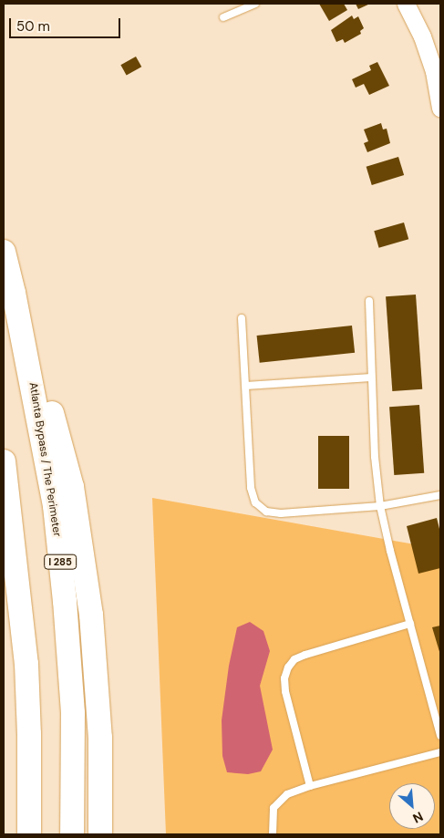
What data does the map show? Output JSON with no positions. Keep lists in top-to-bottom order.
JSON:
{
  "streets": {
    "highway": ["Atlanta Bypass / The Perimeter", "I 285"]
  },
  "scale_bar": "50 m",
  "north": "bottom right"
}
